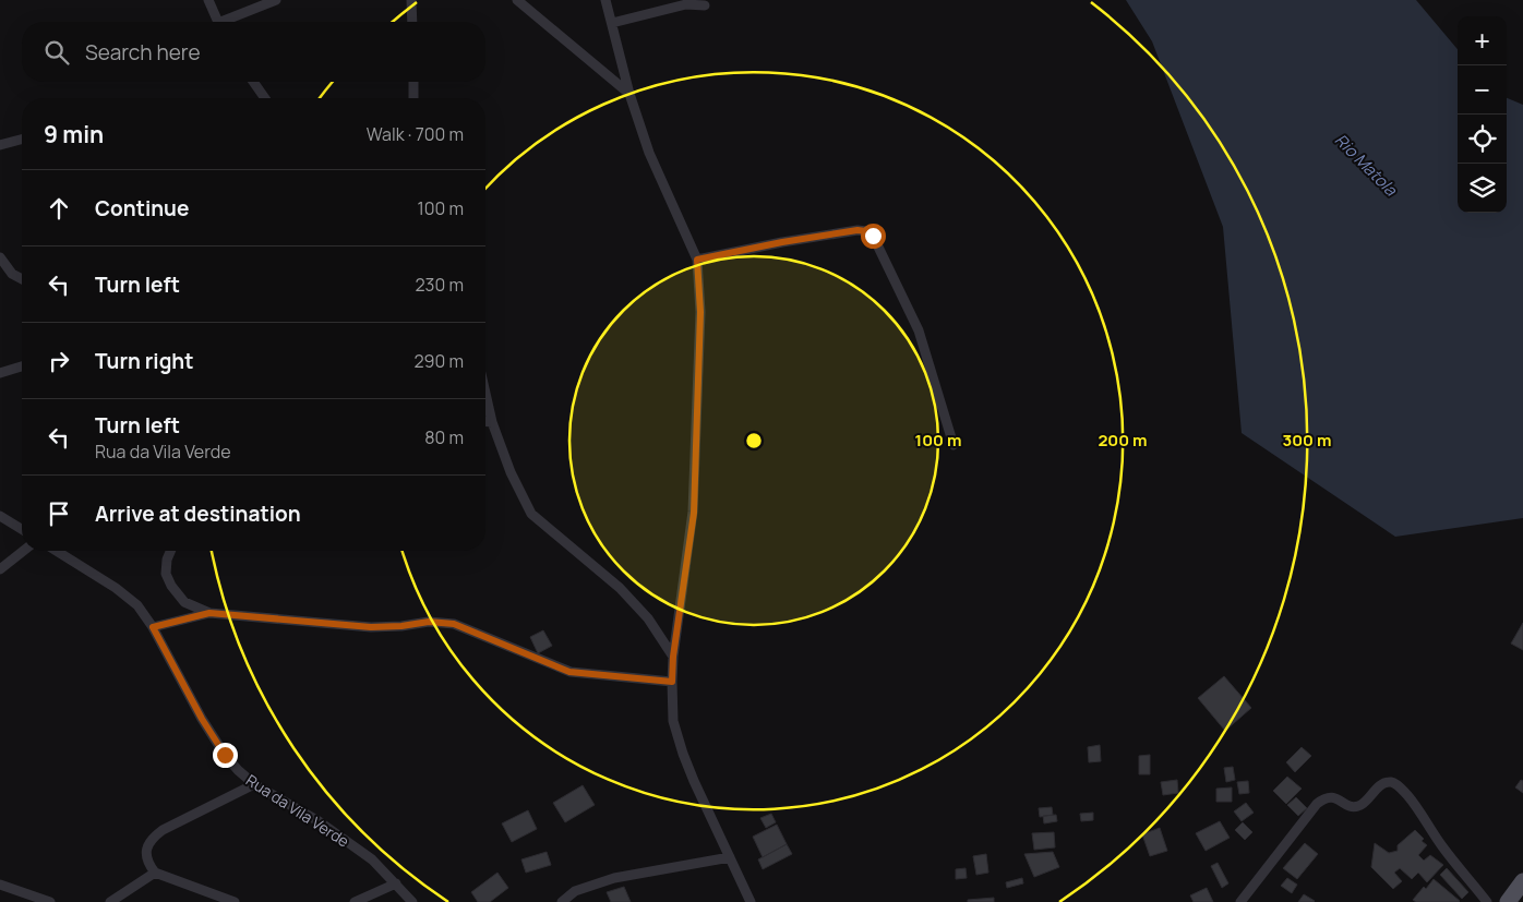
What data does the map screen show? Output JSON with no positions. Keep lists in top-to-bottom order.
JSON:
{
  "streets": {
    "street": ["Rua da Vila Verde"]
  },
  "water": ["Rio Matola"],
  "page": {
    "map_buttons": ["+", "−"],
    "search": "Search here",
    "heading": ["9 min", "Walk · 700 m"],
    "list": [
      ["Continue", "100 m"],
      ["Turn left", "230 m"],
      ["Turn right", "290 m"],
      ["Turn left", "Rua da Vila Verde", "80 m"],
      "Arrive at destination"
    ]
  },
  "rings": ["100 m", "200 m", "300 m"]
}
